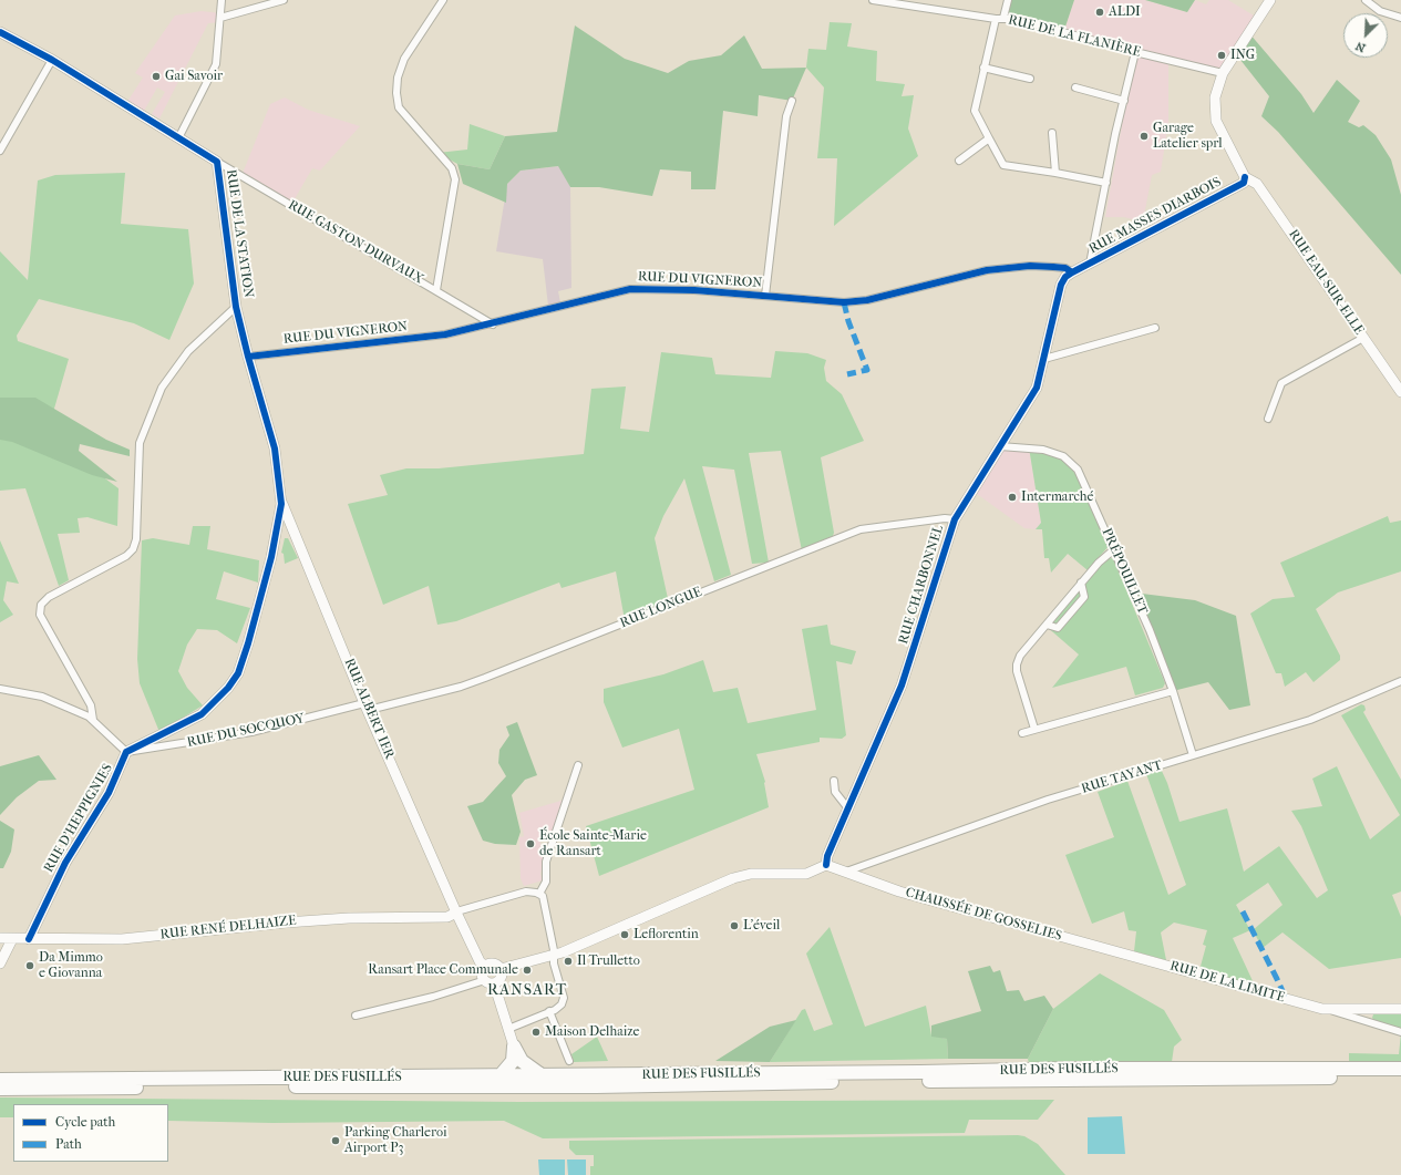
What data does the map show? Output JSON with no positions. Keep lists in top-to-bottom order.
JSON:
{
  "streets": {
    "highway": ["RUE DES FUSILLÉS"],
    "street": [
      "RUE DE LA FLANIÈRE",
      "RUE MASSES DIARBOIS",
      "RUE DE LA STATION",
      "RUE GASTON DURVAUX",
      "RUE DU VIGNERON",
      "RUE EAU-SUR-ELLE",
      "PRÉPOUILLET",
      "RUE CHARBONNEL",
      "RUE LONGUE",
      "RUE ALBERT IER",
      "RUE DU SOCQUOY",
      "RUE TAYANT",
      "RUE D'HEPPIGNIES",
      "CHAUSSÉE DE GOSSELIES",
      "RUE RENÉ DELHAIZE",
      "RUE DE LA LIMITE"
    ]
  },
  "crossings": [
    ["RUE MASSES DIARBOIS", "RUE DU VIGNERON"],
    ["RUE MASSES DIARBOIS", "RUE EAU-SUR-ELLE"],
    ["RUE MASSES DIARBOIS", "RUE CHARBONNEL"],
    ["RUE DE LA STATION", "RUE GASTON DURVAUX"],
    ["RUE DE LA STATION", "RUE DU VIGNERON"],
    ["RUE DE LA STATION", "RUE ALBERT IER"],
    ["RUE GASTON DURVAUX", "RUE DU VIGNERON"],
    ["RUE DU VIGNERON", "RUE CHARBONNEL"],
    ["PRÉPOUILLET", "RUE CHARBONNEL"],
    ["PRÉPOUILLET", "RUE TAYANT"],
    ["RUE CHARBONNEL", "RUE LONGUE"],
    ["RUE CHARBONNEL", "CHAUSSÉE DE GOSSELIES"],
    ["RUE LONGUE", "RUE ALBERT IER"],
    ["RUE LONGUE", "RUE DU SOCQUOY"],
    ["RUE ALBERT IER", "RUE DU SOCQUOY"],
    ["RUE ALBERT IER", "RUE RENÉ DELHAIZE"],
    ["RUE DU SOCQUOY", "RUE D'HEPPIGNIES"],
    ["RUE TAYANT", "CHAUSSÉE DE GOSSELIES"],
    ["RUE D'HEPPIGNIES", "RUE RENÉ DELHAIZE"],
    ["CHAUSSÉE DE GOSSELIES", "RUE DE LA LIMITE"]
  ],
  "districts": ["RANSART"],
  "places": [
    "ALDI",
    "ING",
    "Gai Savoir",
    "Garage Latelier sprl",
    "Intermarché",
    "École Sainte-Marie de Ransart",
    "L'éveil",
    "Leflorentin",
    "Il Trulletto",
    "Da Mimmo e Giovanna",
    "Ransart Place Communale",
    "Maison Delhaize",
    "Parking Charleroi Airport P3"
  ],
  "legend": ["Cycle path", "Path"],
  "north": "bottom left"
}
